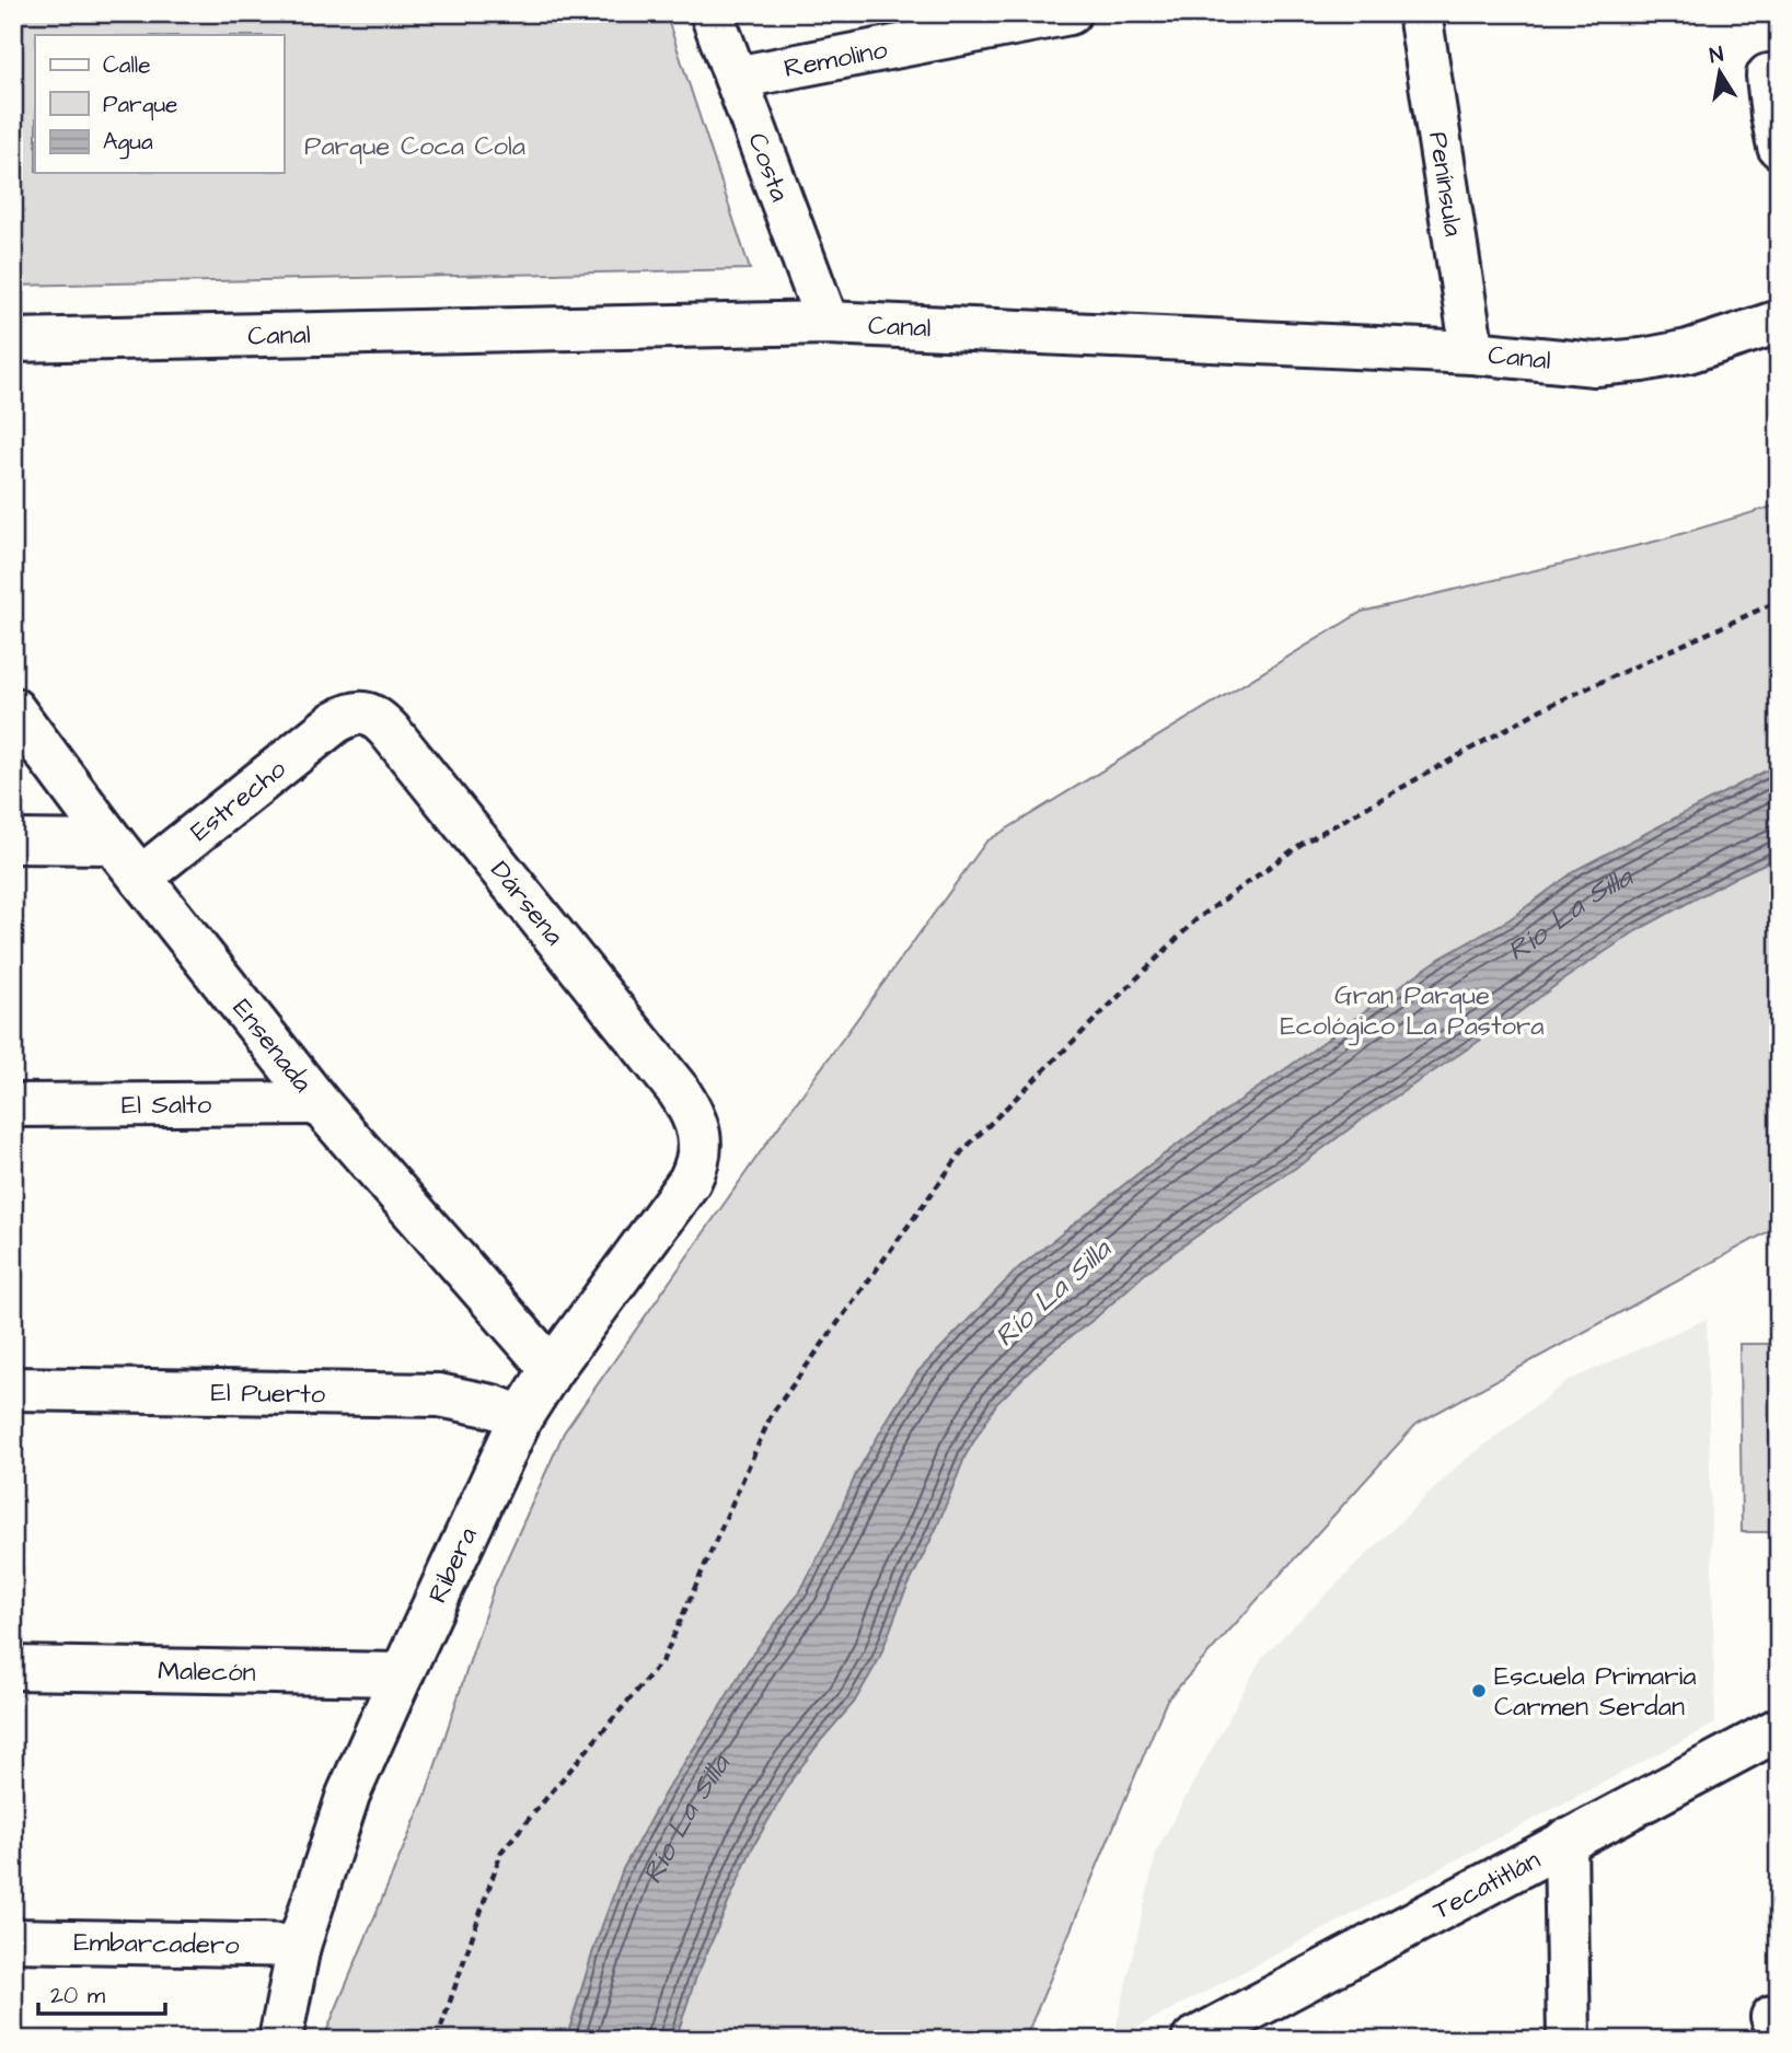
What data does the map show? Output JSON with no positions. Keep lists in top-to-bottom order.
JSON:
{
  "streets": {
    "street": [
      "Remolino",
      "Costa",
      "Península",
      "Canal",
      "Estrecho",
      "Dársena",
      "Ensenada",
      "El Salto",
      "El Puerto",
      "Ribera",
      "Malecón",
      "Tecatitlán",
      "Embarcadero"
    ]
  },
  "crossings": [
    ["Remolino", "Costa"],
    ["Costa", "Canal"],
    ["Península", "Canal"],
    ["Estrecho", "Dársena"],
    ["Estrecho", "Ensenada"],
    ["Dársena", "Ribera"],
    ["Ensenada", "El Salto"],
    ["Ensenada", "Ribera"],
    ["El Puerto", "Ribera"],
    ["Ribera", "Malecón"],
    ["Ribera", "Embarcadero"]
  ],
  "water": ["Río La Silla"],
  "parks": ["Parque Coca Cola", "Gran Parque Ecológico La Pastora"],
  "places": ["Escuela Primaria Carmen Serdan"],
  "legend": ["Calle", "Parque", "Agua"],
  "scale_bar": "20 m",
  "north": "top"
}
